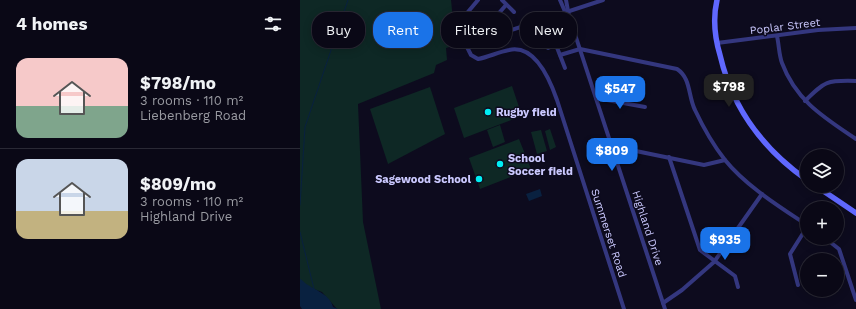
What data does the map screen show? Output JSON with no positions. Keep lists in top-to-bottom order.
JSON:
{
  "streets": {
    "street": ["Poplar Street", "Highland Drive", "Summerset Road"]
  },
  "places": ["Rugby field", "School Soccer field", "Sagewood School"],
  "page": {
    "heading": "4 homes",
    "chip": [
      "Buy",
      "Rent",
      "Filters",
      "New"
    ],
    "list": [
      {
        "name": "$798/mo",
        "note": "3 rooms · 110 m² · Liebenberg Road"
      },
      {
        "name": "$809/mo",
        "note": "3 rooms · 110 m² · Highland Drive"
      }
    ],
    "price": [
      "$798",
      "$547",
      "$809",
      "$935"
    ],
    "map_buttons": ["+", "−"]
  }
}
